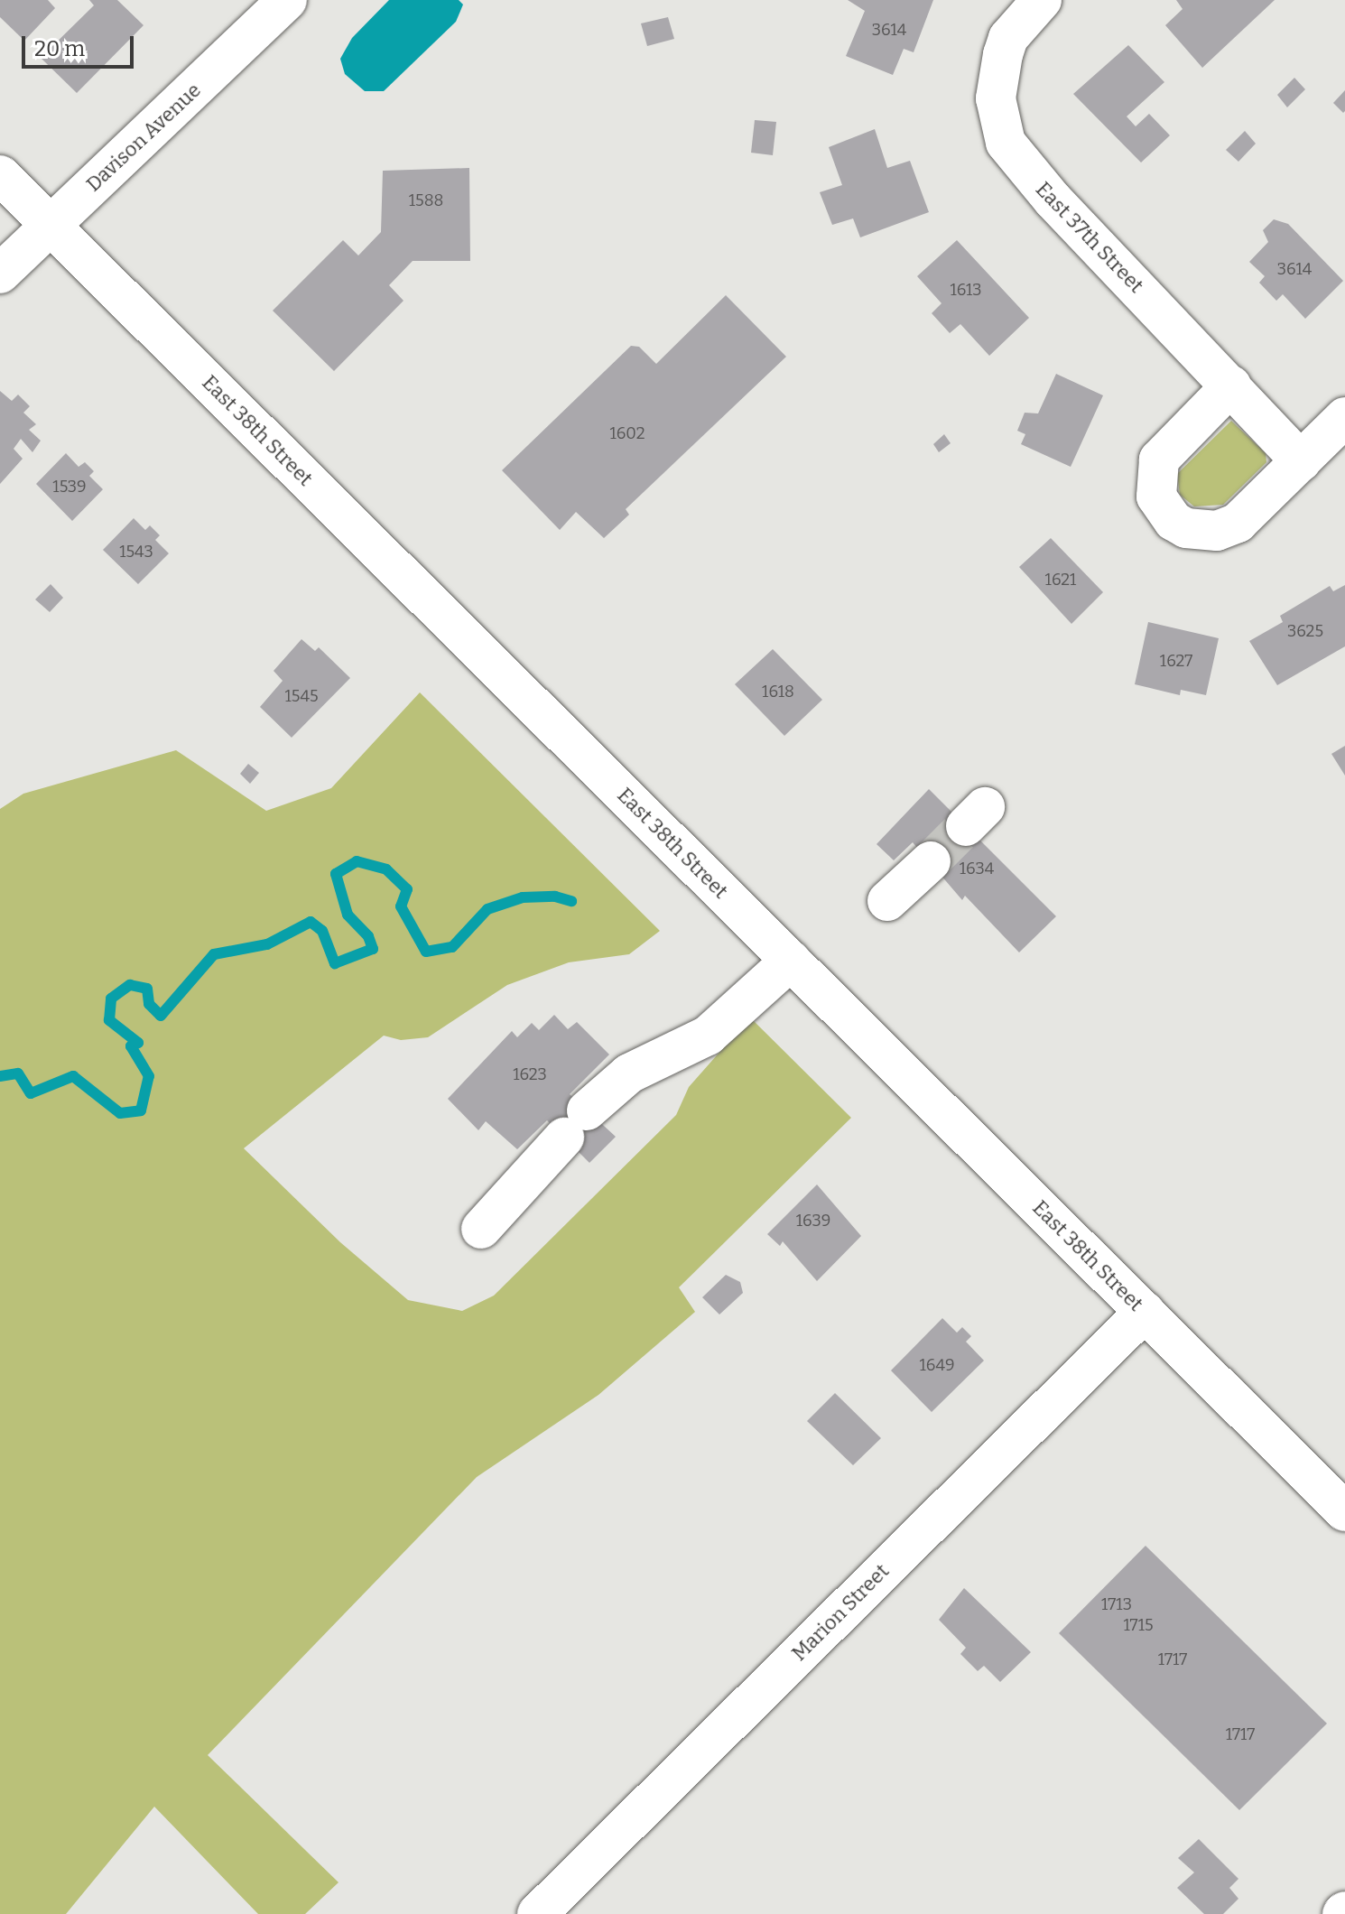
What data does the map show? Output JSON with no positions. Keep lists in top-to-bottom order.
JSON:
{
  "streets": {
    "street": [
      "Davison Avenue",
      "East 37th Street",
      "East 38th Street",
      "Marion Street"
    ]
  },
  "crossings": [
    ["Davison Avenue", "East 38th Street"],
    ["East 38th Street", "Marion Street"]
  ],
  "house_numbers": [
    "3614",
    "1588",
    "3614",
    "1613",
    "1602",
    "1539",
    "1543",
    "1621",
    "3625",
    "1627",
    "1618",
    "1545",
    "1634",
    "1623",
    "1639",
    "1649",
    "1713",
    "1715",
    "1717",
    "1717"
  ],
  "scale_bar": "20 m"
}
